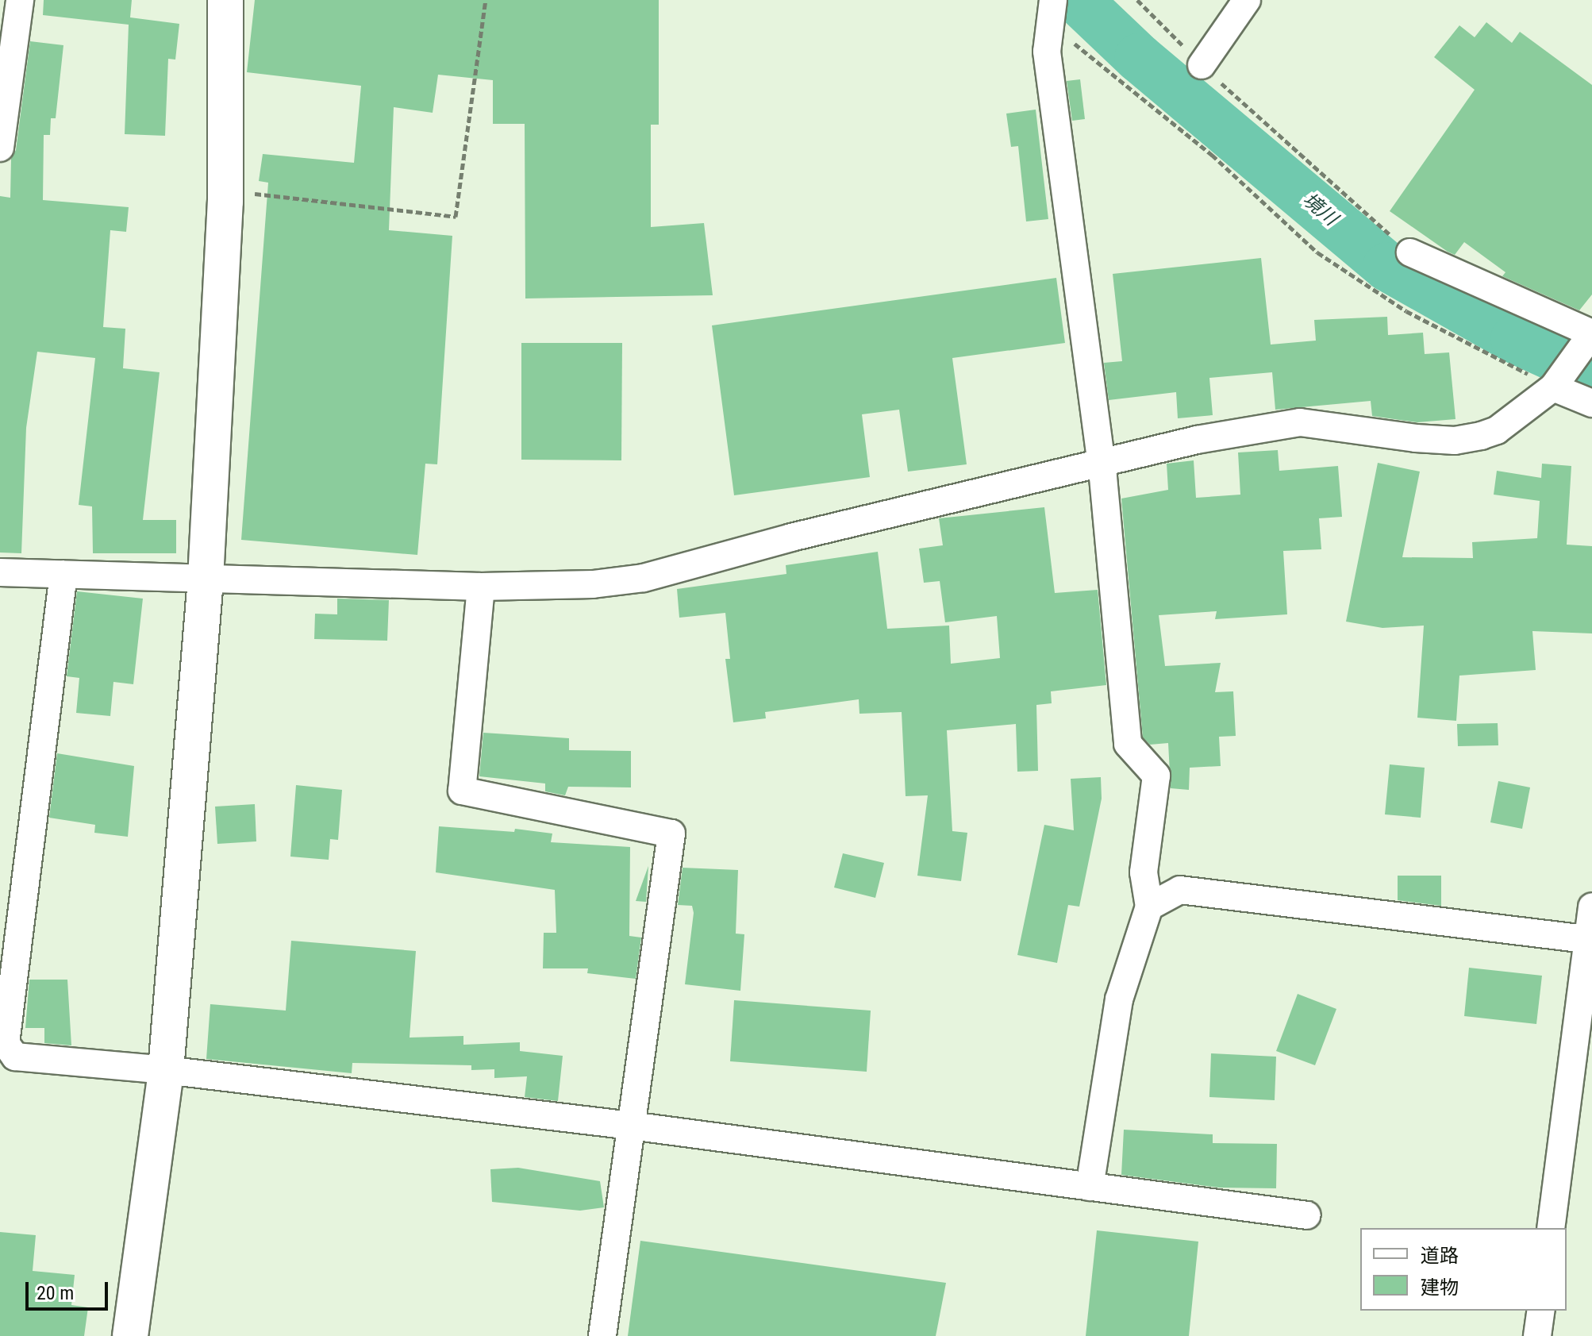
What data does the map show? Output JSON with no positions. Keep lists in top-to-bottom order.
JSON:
{
  "water": ["境川"],
  "legend": ["道路", "建物"],
  "scale_bar": "20 m"
}
